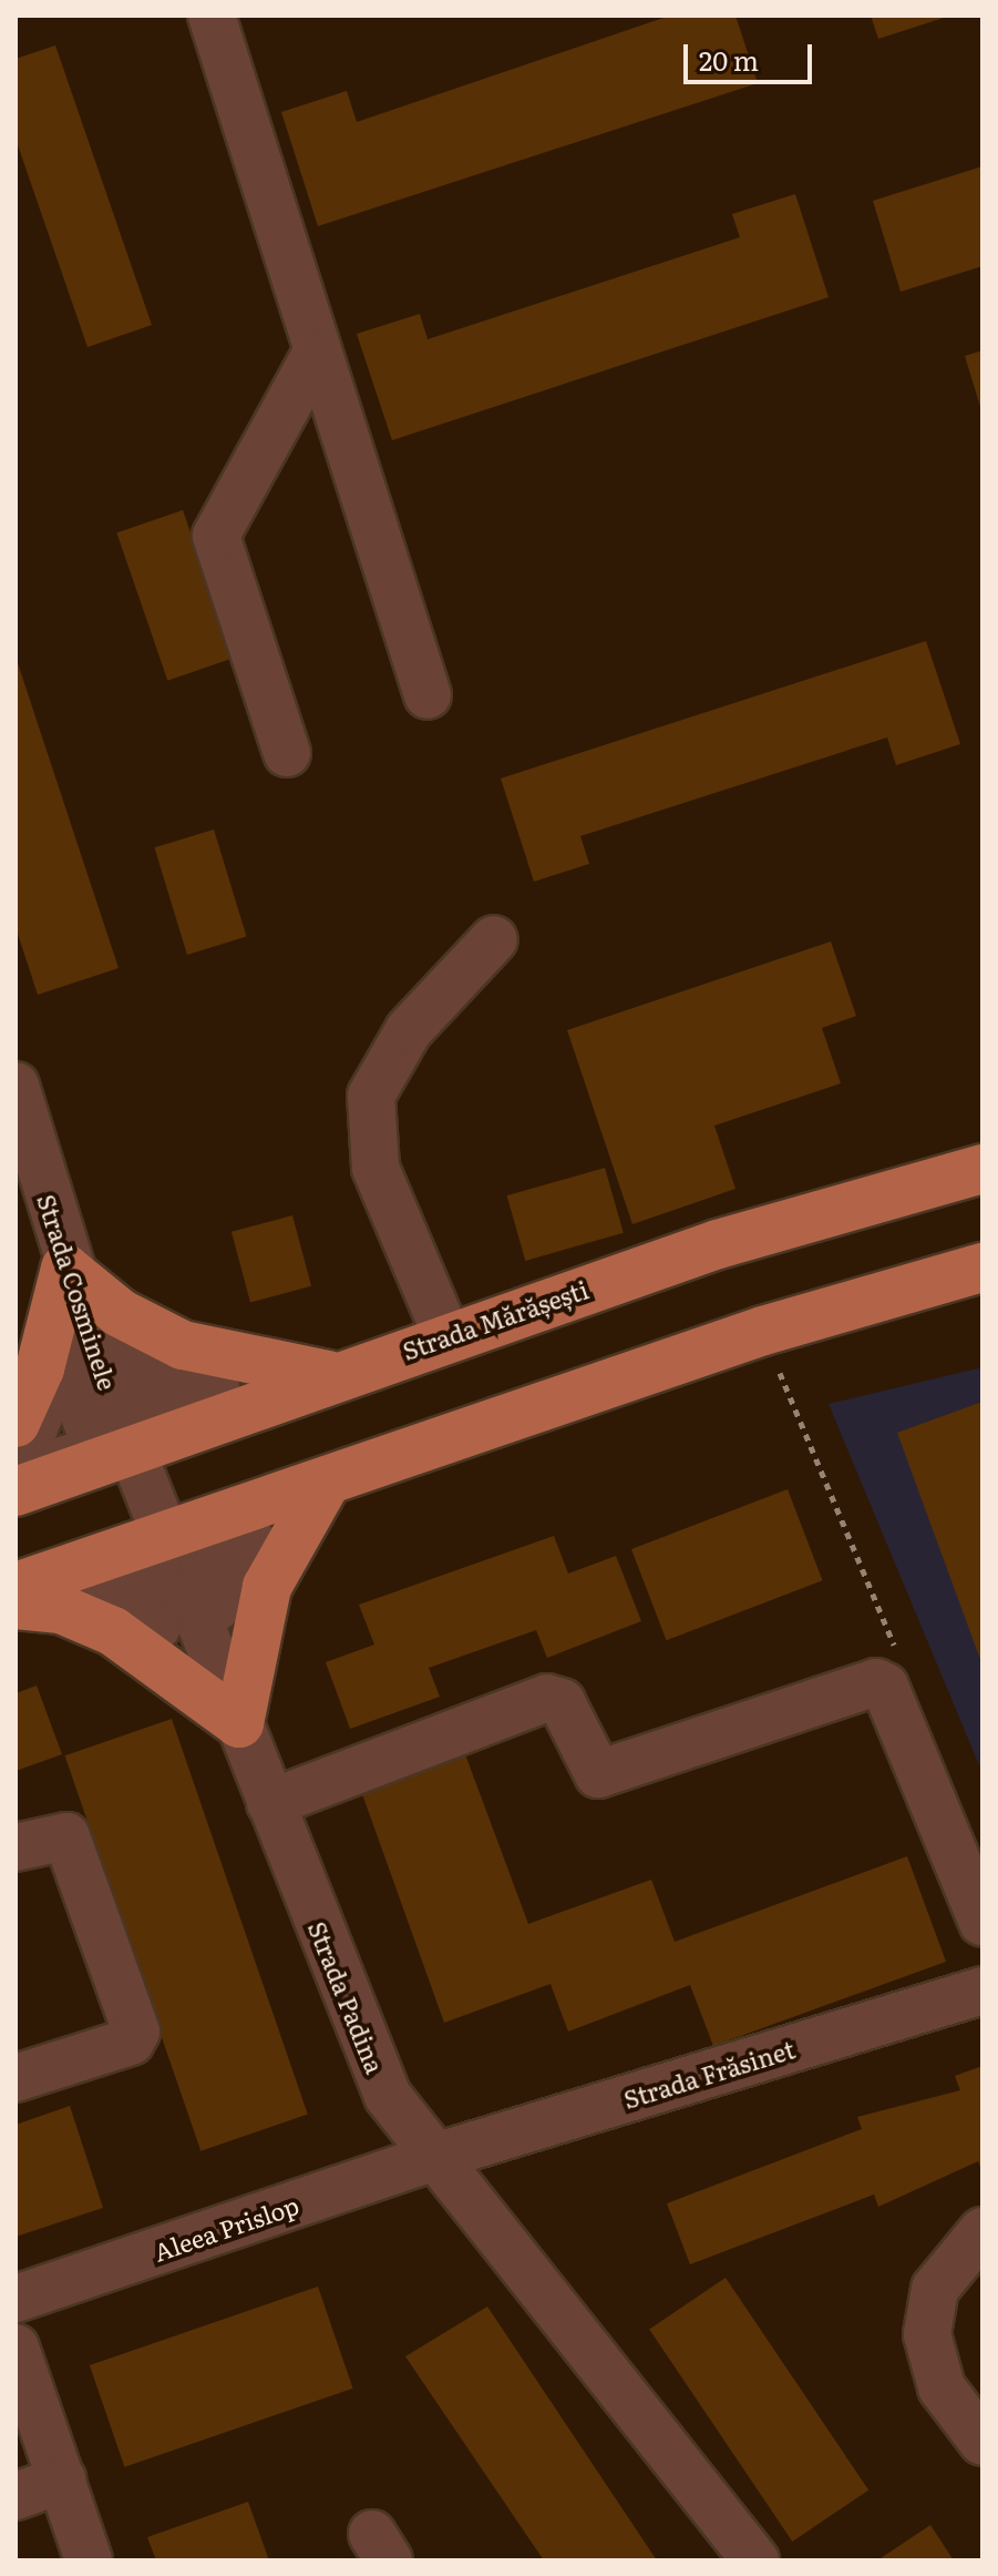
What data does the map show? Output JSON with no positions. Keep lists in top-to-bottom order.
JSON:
{
  "streets": {
    "main road": ["Strada Mărășești"],
    "street": [
      "Strada Cosminele",
      "Strada Padina",
      "Strada Frăsinet",
      "Aleea Prislop"
    ]
  },
  "crossings": [
    ["Strada Cosminele", "Strada Mărășești"],
    ["Strada Cosminele", "Strada Padina"],
    ["Strada Mărășești", "Strada Padina"],
    ["Strada Padina", "Strada Frăsinet"],
    ["Strada Padina", "Aleea Prislop"],
    ["Strada Frăsinet", "Aleea Prislop"]
  ],
  "scale_bar": "20 m"
}
